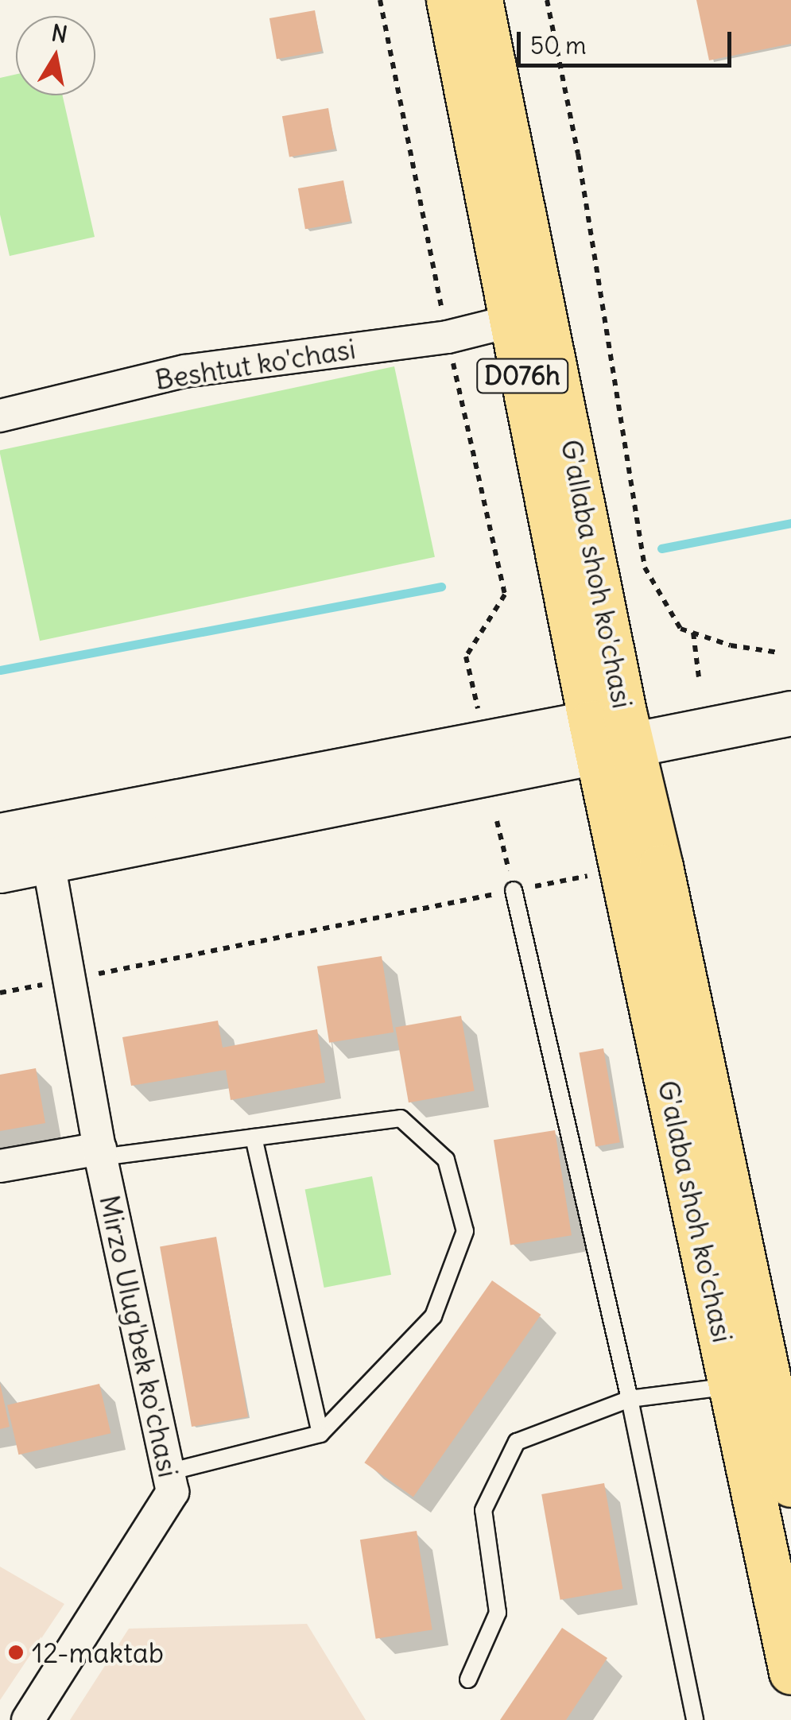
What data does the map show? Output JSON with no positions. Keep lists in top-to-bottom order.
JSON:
{
  "streets": {
    "main road": ["D076h", "G'allaba shoh ko'chasi", "G'alaba shoh ko'chasi"],
    "street": ["Beshtut ko'chasi", "Mirzo Ulug'bek ko'chasi"]
  },
  "crossings": [
    ["Beshtut ko'chasi", "G'allaba shoh ko'chasi"],
    ["G'allaba shoh ko'chasi", "G'alaba shoh ko'chasi"]
  ],
  "places": ["12-maktab"],
  "scale_bar": "50 m",
  "north": "top"
}
